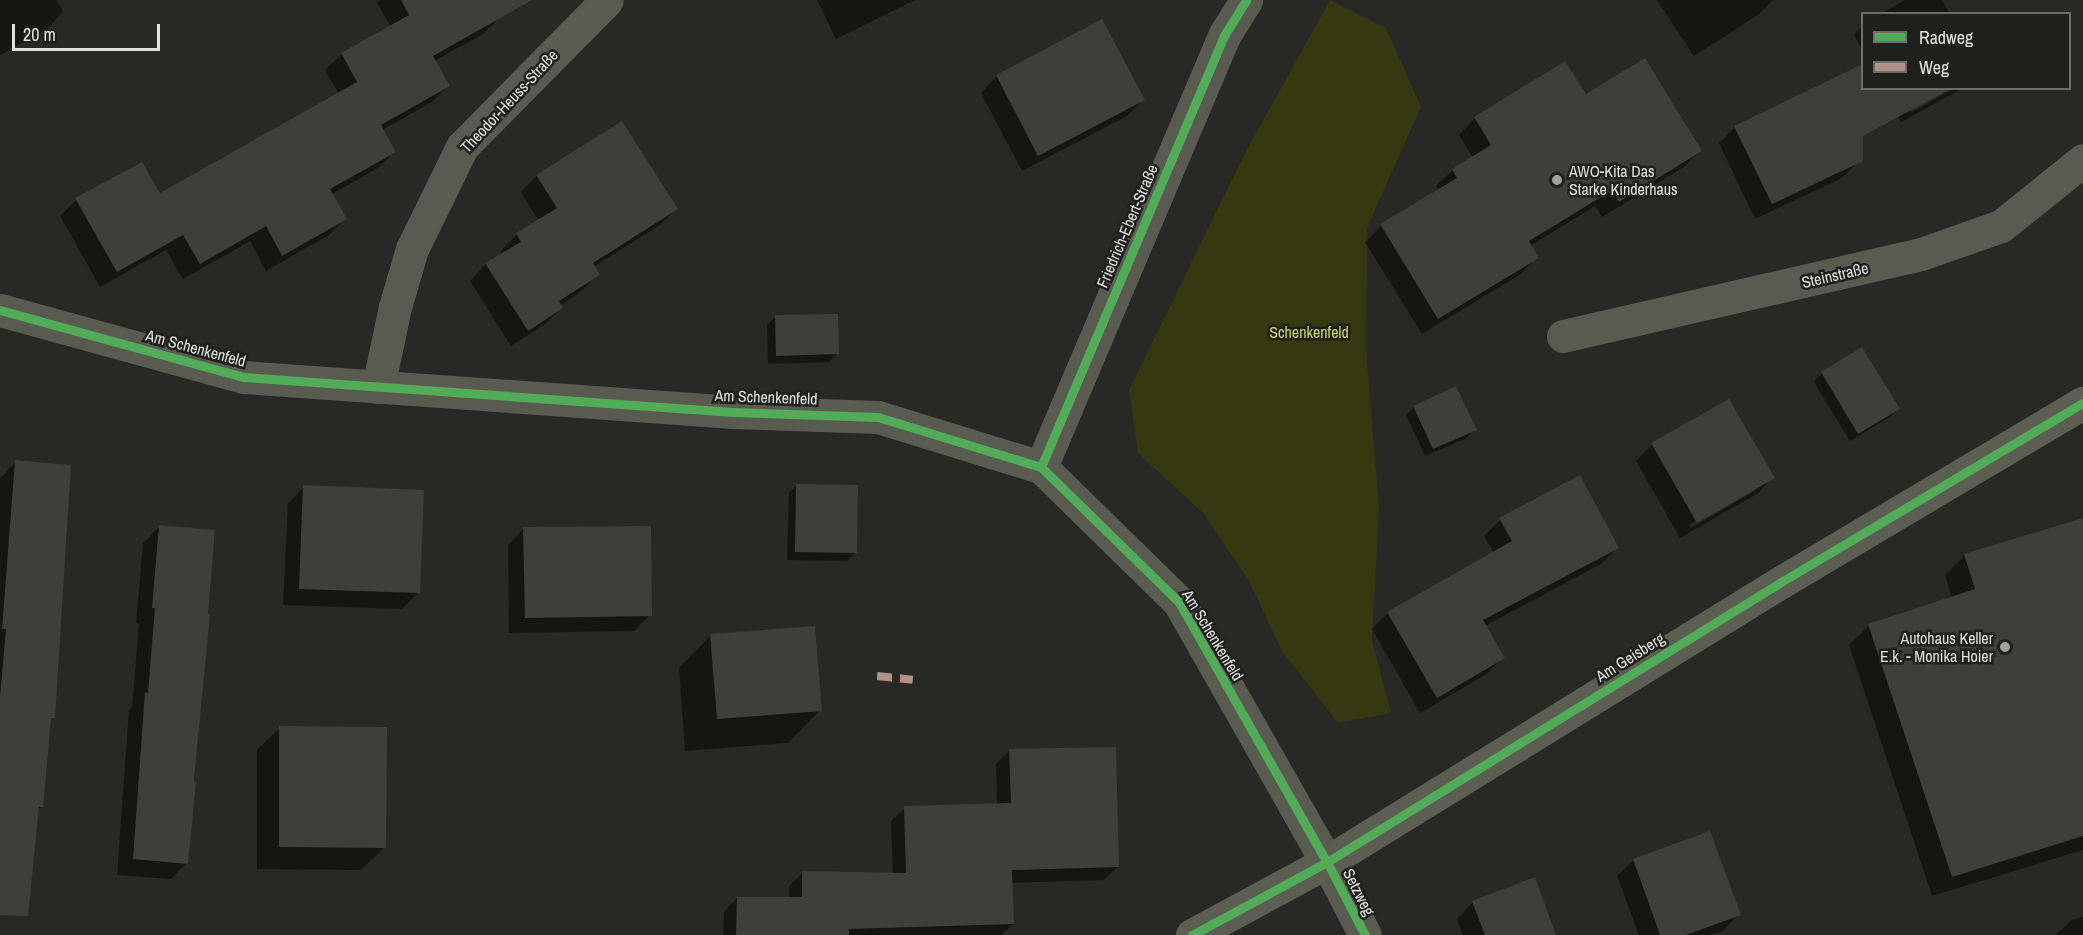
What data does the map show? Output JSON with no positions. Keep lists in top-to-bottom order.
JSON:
{
  "streets": {
    "street": [
      "Theodor-Heuss-Straße",
      "Friedrich-Ebert-Straße",
      "Steinstraße",
      "Am Schenkenfeld",
      "Am Geisberg",
      "Setzweg"
    ]
  },
  "crossings": [
    ["Theodor-Heuss-Straße", "Am Schenkenfeld"],
    ["Friedrich-Ebert-Straße", "Am Schenkenfeld"],
    ["Am Schenkenfeld", "Am Geisberg"],
    ["Am Schenkenfeld", "Setzweg"],
    ["Am Geisberg", "Setzweg"]
  ],
  "parks": ["Schenkenfeld"],
  "places": ["AWO-Kita Das Starke Kinderhaus", "Autohaus Keller E.k. - Monika Hoier"],
  "legend": ["Radweg", "Weg"],
  "scale_bar": "20 m"
}
